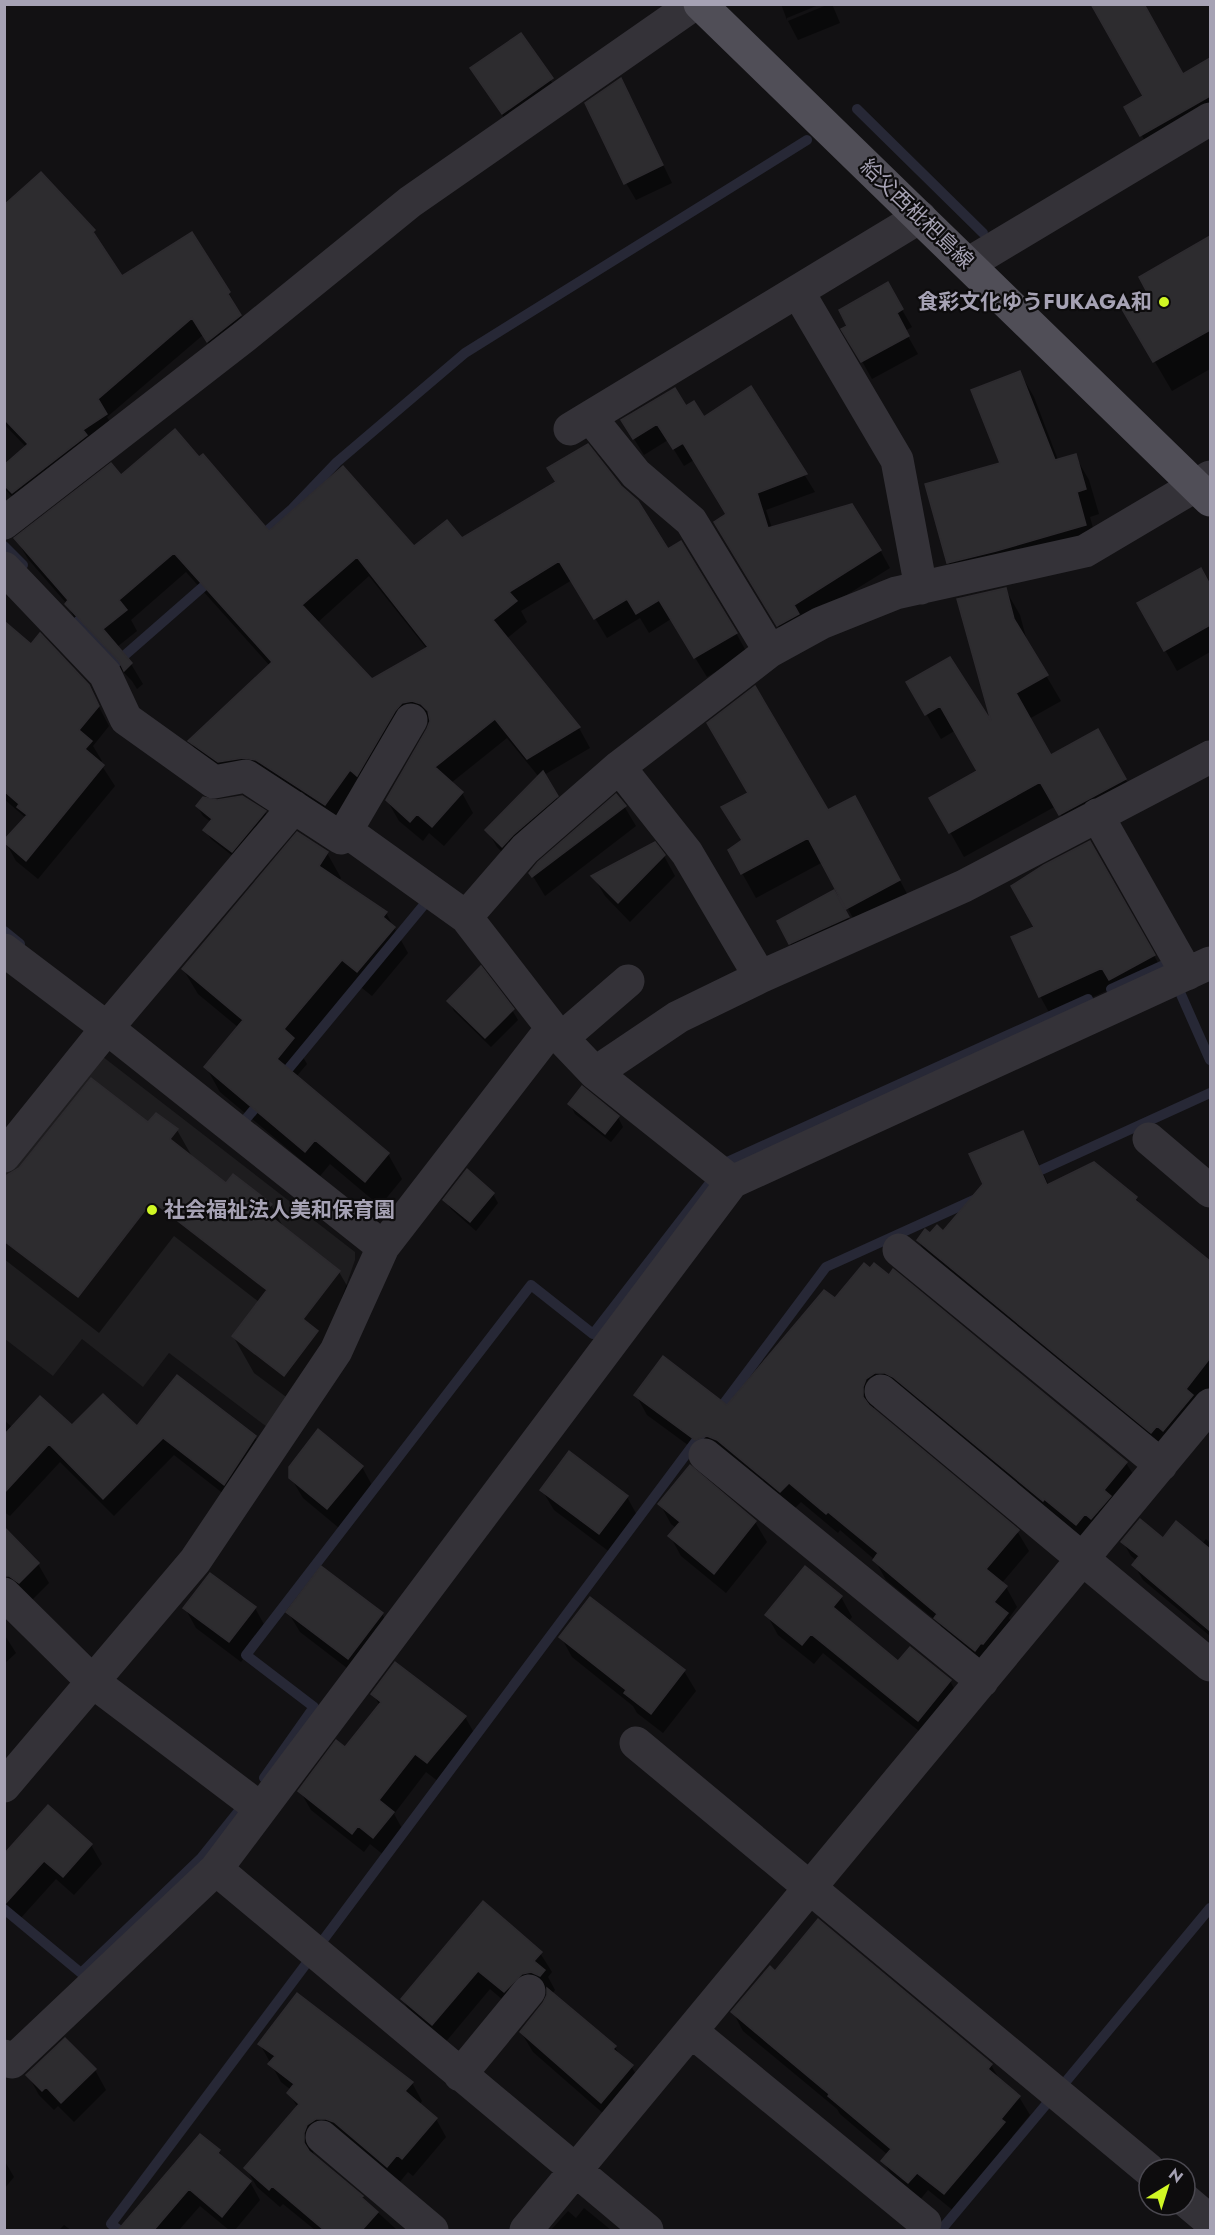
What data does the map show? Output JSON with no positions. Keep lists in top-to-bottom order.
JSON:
{
  "streets": {
    "main road": ["給父西枇杷島線"]
  },
  "places": ["食彩文化ゆうFUKAGA和", "社会福祉法人美和保育園"],
  "north": "top right"
}
